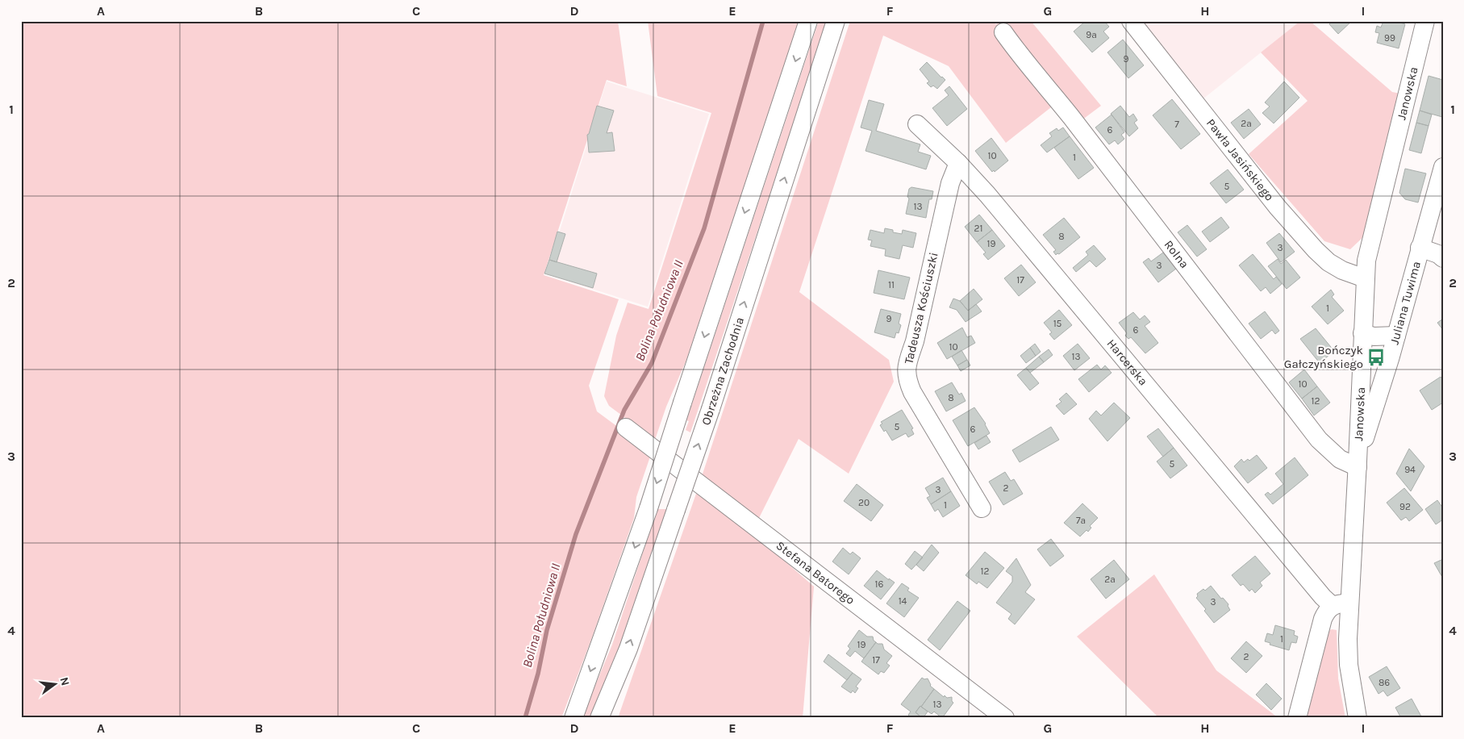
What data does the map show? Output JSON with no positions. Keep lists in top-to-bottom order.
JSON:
{
  "streets": {
    "street": [
      "Janowska",
      "Pawła Jasińskiego",
      "Rolna",
      "Juliana Tuwima",
      "Tadeusza Kościuszki",
      "Harcerska",
      "Obrzeżna Zachodnia",
      "Stefana Batorego"
    ]
  },
  "crossings": [
    ["Janowska", "Pawła Jasińskiego"],
    ["Janowska", "Rolna"],
    ["Janowska", "Juliana Tuwima"],
    ["Janowska", "Harcerska"],
    ["Rolna", "Juliana Tuwima"],
    ["Tadeusza Kościuszki", "Harcerska"]
  ],
  "water": ["Bolina Południowa II"],
  "places": {
    "bus stop": ["Bończyk Gałczyńskiego"]
  },
  "house_numbers": [
    "9a",
    "99",
    "9",
    "2a",
    "7",
    "6",
    "10",
    "1",
    "5",
    "13",
    "21",
    "8",
    "19",
    "3",
    "3",
    "17",
    "11",
    "1",
    "9",
    "15",
    "6",
    "10",
    "13",
    "10",
    "8",
    "12",
    "5",
    "6",
    "5",
    "94",
    "2",
    "3",
    "20",
    "1",
    "92",
    "7a",
    "12",
    "2a",
    "16",
    "14",
    "3",
    "1",
    "19",
    "2",
    "17",
    "86",
    "13"
  ],
  "north": "right",
  "grid": {
    "columns": [
      "A",
      "B",
      "C",
      "D",
      "E",
      "F",
      "G",
      "H",
      "I"
    ],
    "rows": [
      "1",
      "2",
      "3",
      "4"
    ]
  }
}
